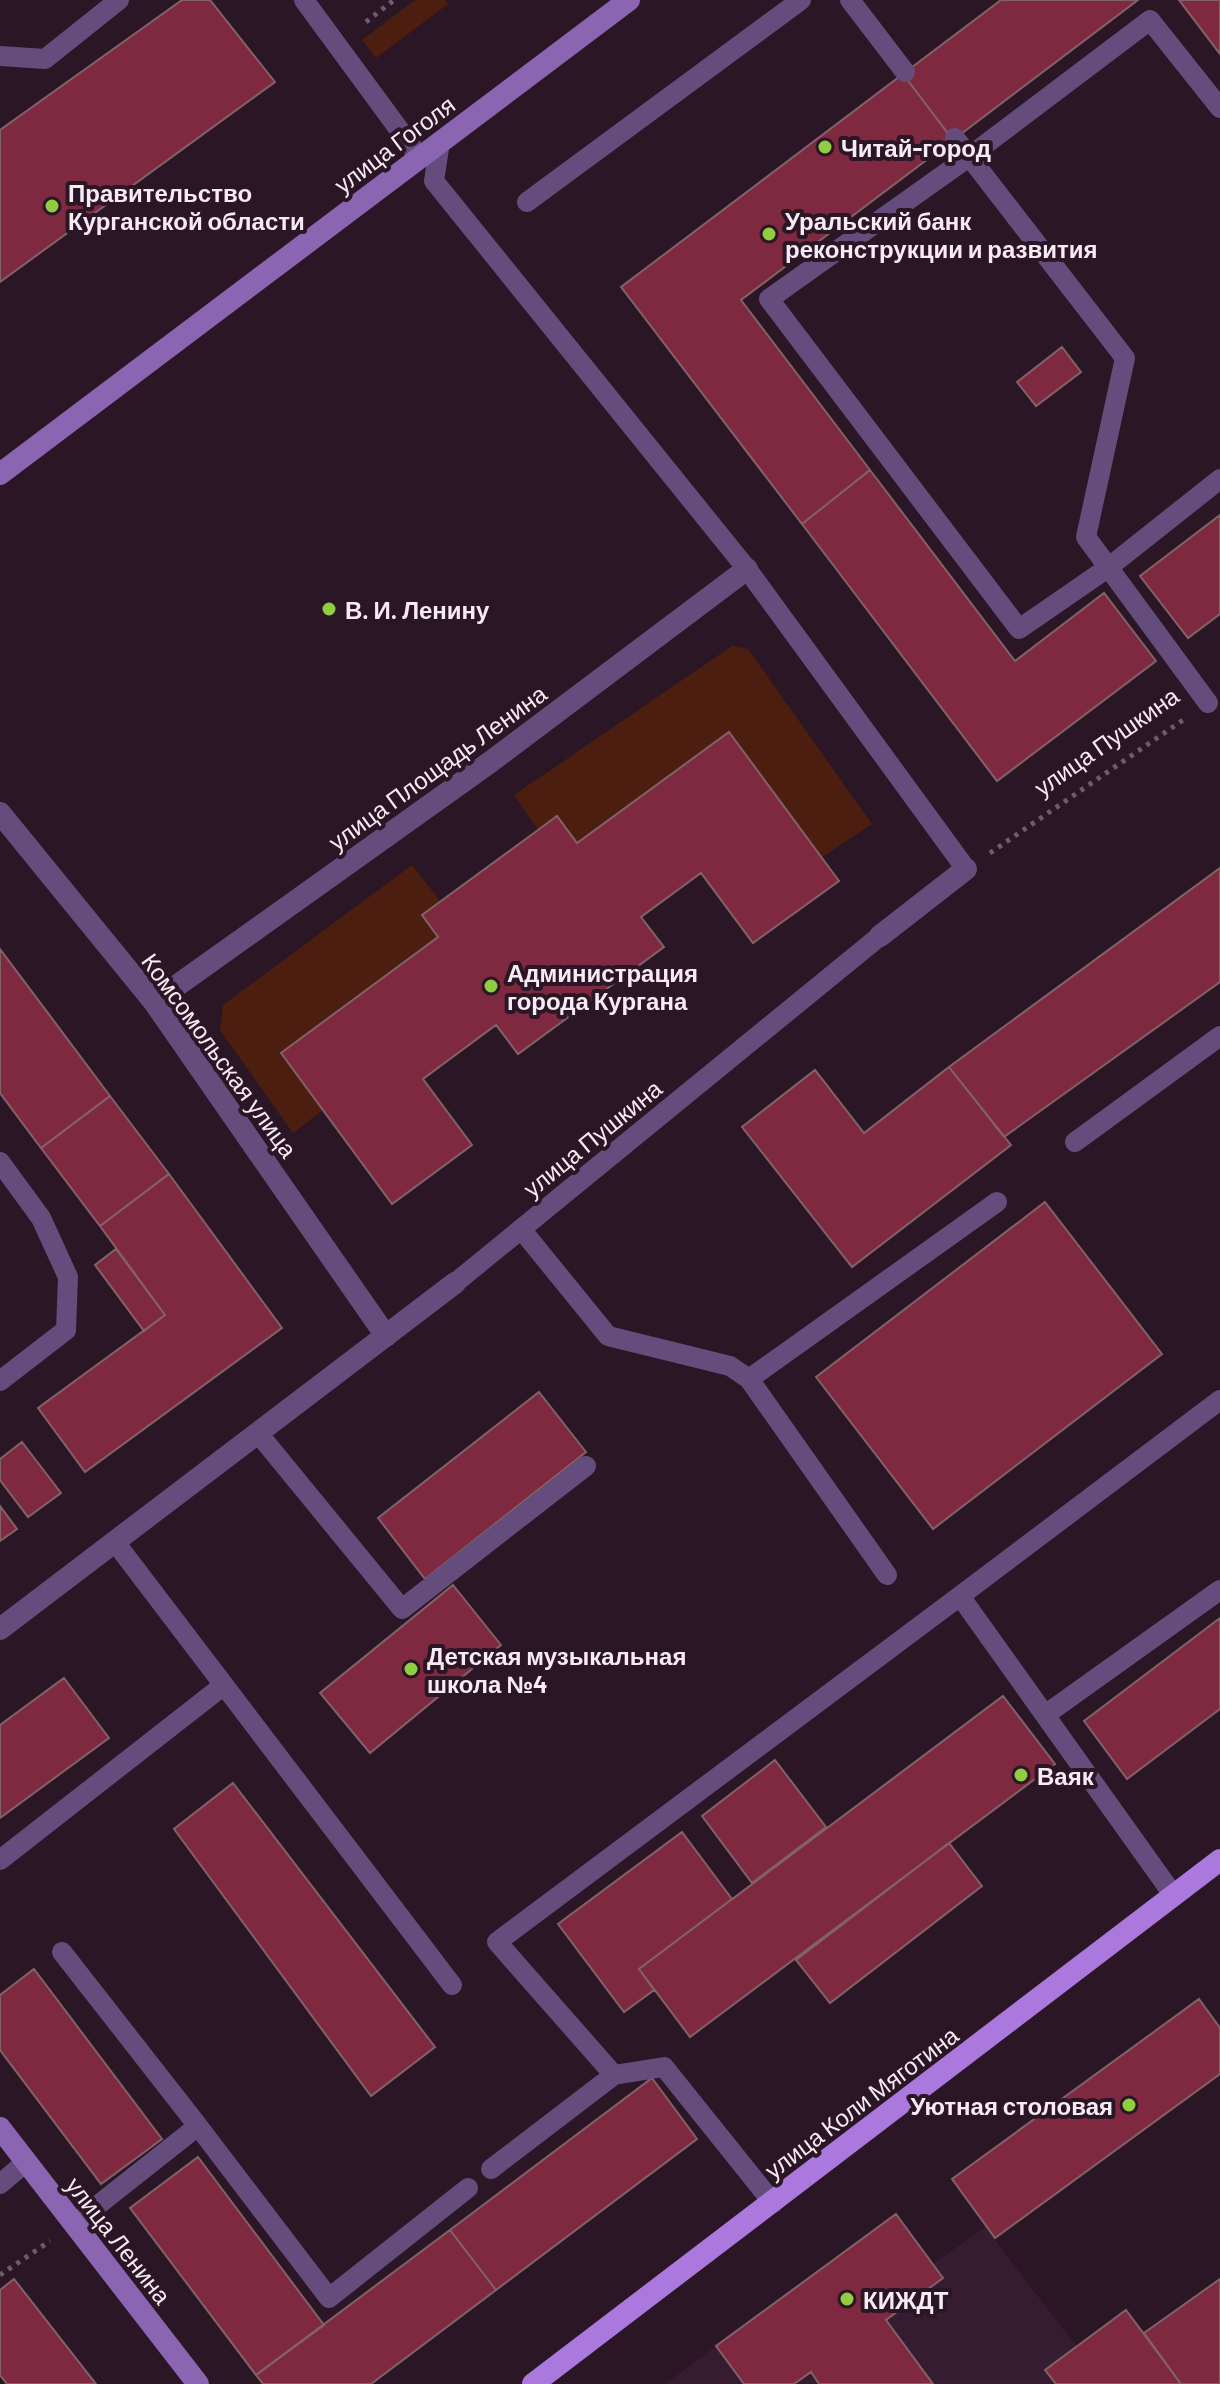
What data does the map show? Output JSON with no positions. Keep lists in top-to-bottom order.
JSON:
{
  "streets": {
    "main road": ["улица Гоголя", "улица Коли Мяготина", "улица Ленина"],
    "street": ["улица Пушкина", "улица Площадь Ленина", "Комсомольская улица"]
  },
  "crossings": [
    ["улица Пушкина", "Комсомольская улица"],
    ["улица Площадь Ленина", "Комсомольская улица"]
  ],
  "places": [
    "Читай-город",
    "Правительство Курганской области",
    "Уральский банк реконструкции и развития",
    "В. И. Ленину",
    "Администрация города Кургана",
    "Детская музыкальная школа №4",
    "Ваяк",
    "Уютная столовая",
    "КИЖДТ"
  ]
}
